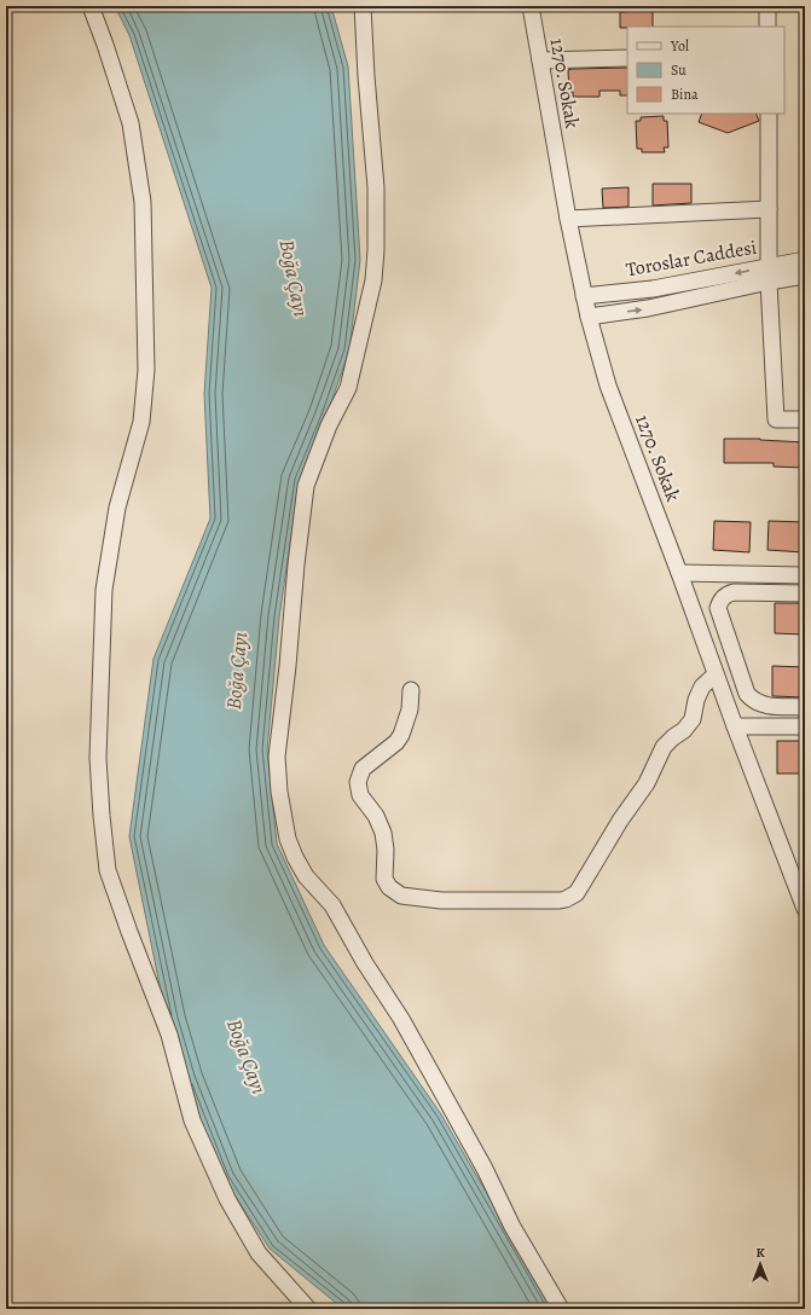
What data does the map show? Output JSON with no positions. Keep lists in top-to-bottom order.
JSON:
{
  "streets": {
    "street": ["1270. Sokak", "Toroslar Caddesi"]
  },
  "crossings": [
    ["1270. Sokak", "Toroslar Caddesi"]
  ],
  "water": ["Boğa Çayı"],
  "legend": ["Yol", "Su", "Bina"],
  "north": "top"
}
